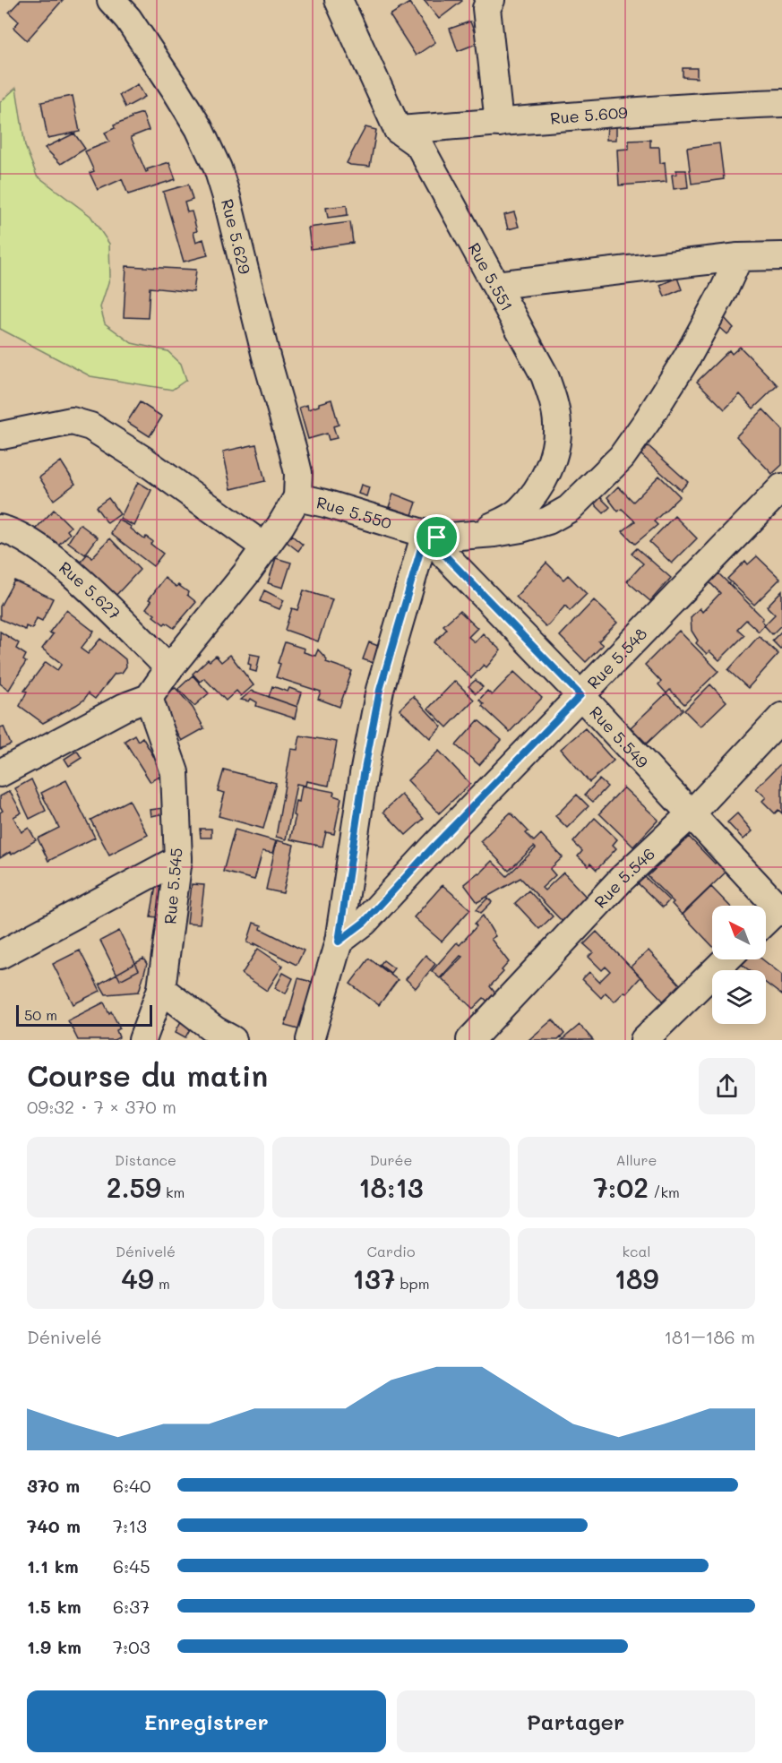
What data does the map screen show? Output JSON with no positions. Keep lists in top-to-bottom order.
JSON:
{
  "streets": {
    "street": [
      "Rue 5.609",
      "Rue 5.629",
      "Rue 5.551",
      "Rue 5.550",
      "Rue 5.627",
      "Rue 5.548",
      "Rue 5.549",
      "Rue 5.546",
      "Rue 5.545"
    ]
  },
  "crossings": [
    ["Rue 5.609", "Rue 5.551"],
    ["Rue 5.629", "Rue 5.550"],
    ["Rue 5.551", "Rue 5.550"],
    ["Rue 5.550", "Rue 5.627"],
    ["Rue 5.550", "Rue 5.549"],
    ["Rue 5.550", "Rue 5.545"],
    ["Rue 5.548", "Rue 5.549"],
    ["Rue 5.549", "Rue 5.546"]
  ],
  "scale_bar": "50 m",
  "north": "top left",
  "page": {
    "scale": "50 m",
    "heading": ["Course du matin", "09:32 · 7 × 370 m"],
    "stats": [
      ["Distance", "2.59 km"],
      ["Durée", "18:13"],
      ["Allure", "7:02 /km"],
      ["Dénivelé", "49 m"],
      ["Cardio", "137 bpm"],
      ["kcal", "189"]
    ],
    "chart": ["Dénivelé", "181–186 m"],
    "list": [
      {
        "name": "370 m",
        "note": "6:40"
      },
      {
        "name": "740 m",
        "note": "7:13"
      },
      {
        "name": "1.1 km",
        "note": "6:45"
      },
      {
        "name": "1.5 km",
        "note": "6:37"
      },
      {
        "name": "1.9 km",
        "note": "7:03"
      }
    ],
    "buttons": ["Enregistrer", "Partager"]
  }
}
